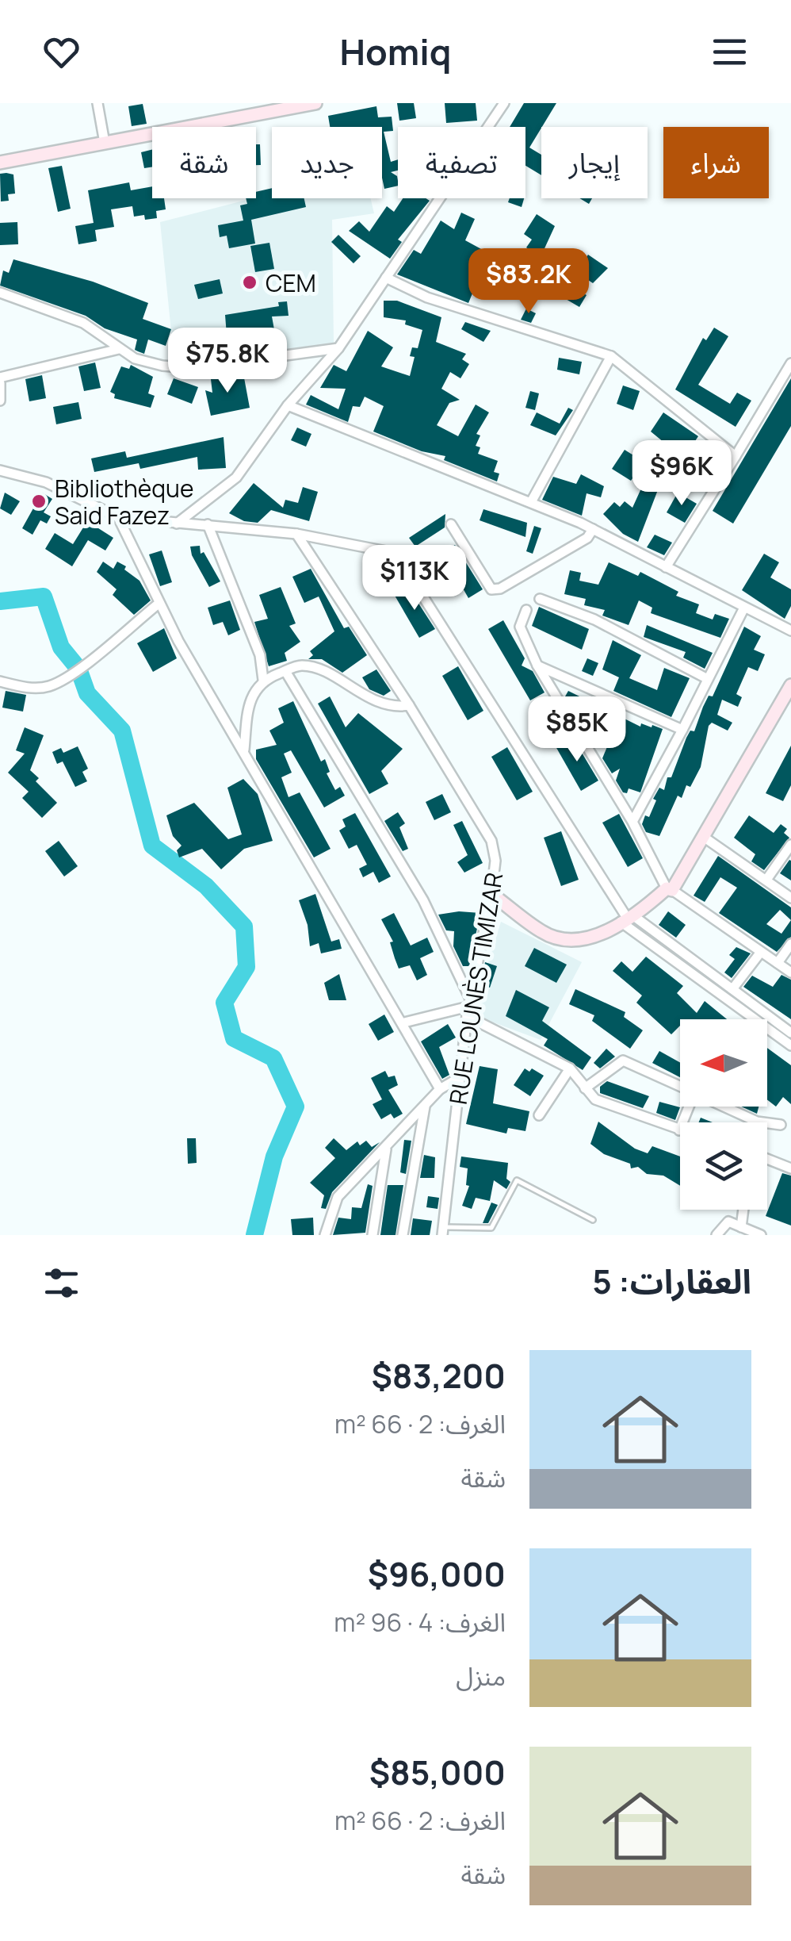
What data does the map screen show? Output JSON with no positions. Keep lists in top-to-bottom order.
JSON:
{
  "streets": {
    "street": ["RUE LOUNÈS TIMIZAR"]
  },
  "places": ["CEM", "Bibliothèque Said Fazez"],
  "north": "left",
  "page": {
    "header": "Homiq",
    "chip": [
      "شراء",
      "إيجار",
      "تصفية",
      "جديد",
      "شقة"
    ],
    "price": [
      "$83.2K",
      "$75.8K",
      "$96K",
      "$113K",
      "$85K"
    ],
    "heading": "العقارات: 5",
    "list": [
      {
        "name": "$83,200",
        "note": "الغرف: 2 · 66 m² · شقة"
      },
      {
        "name": "$96,000",
        "note": "الغرف: 4 · 96 m² · منزل"
      },
      {
        "name": "$85,000",
        "note": "الغرف: 2 · 66 m² · شقة"
      }
    ]
  }
}
